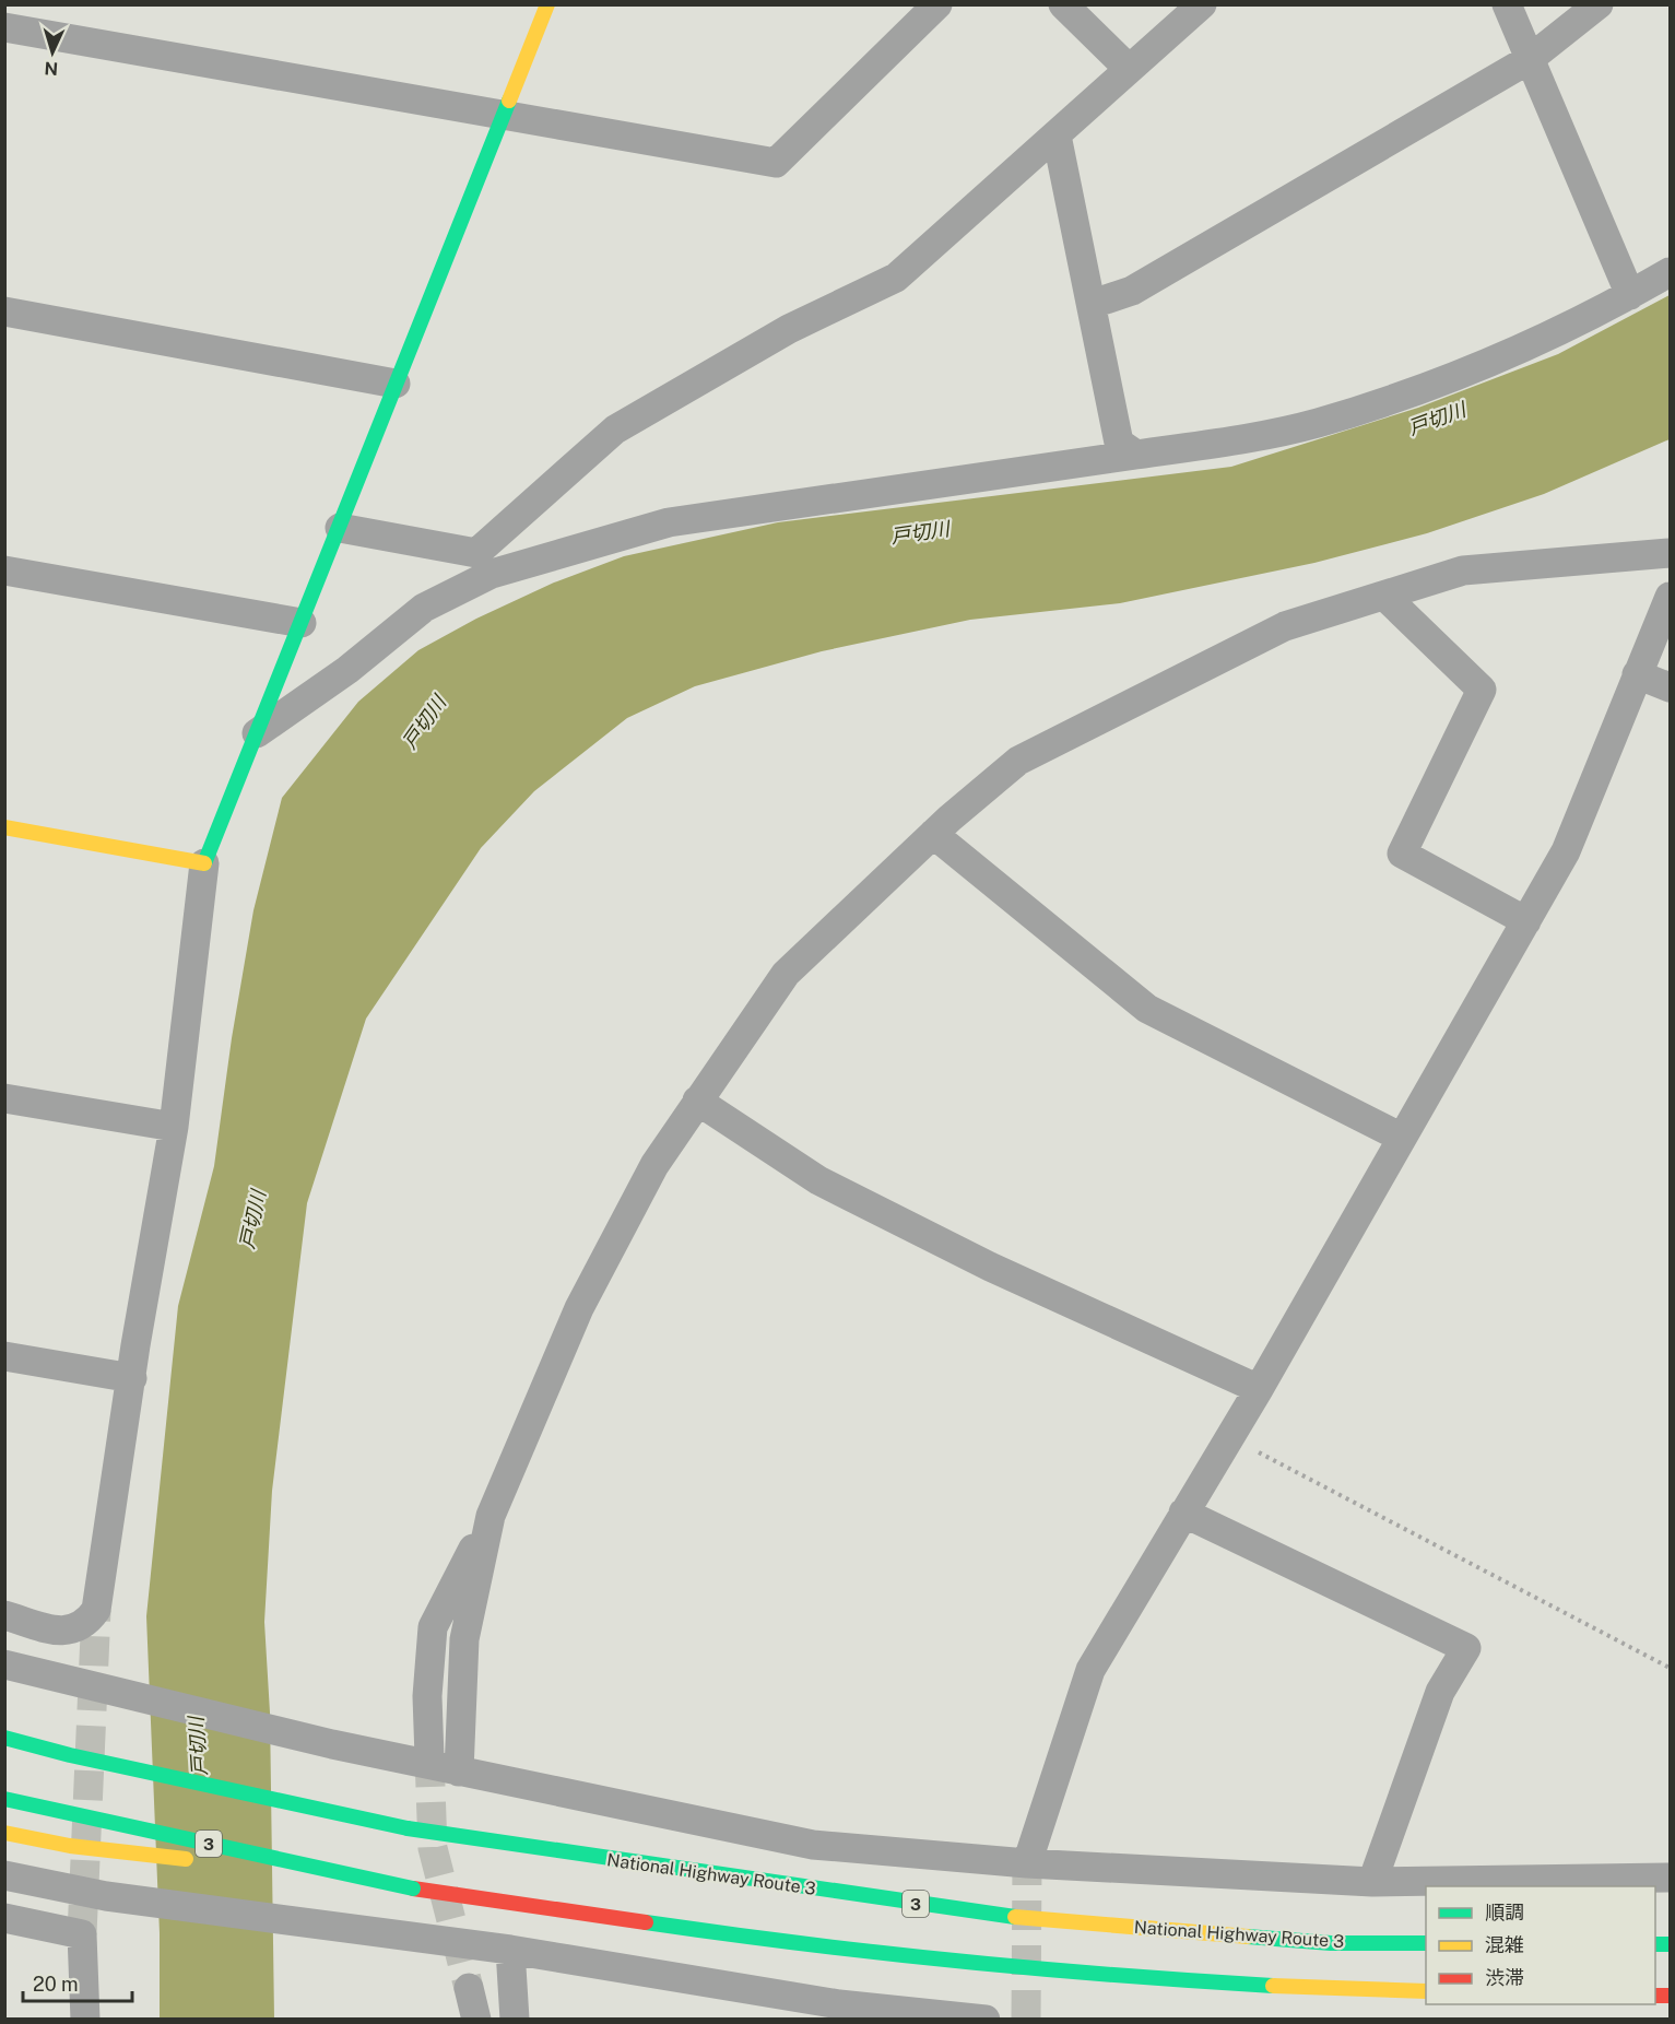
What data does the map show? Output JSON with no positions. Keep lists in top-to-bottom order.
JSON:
{
  "streets": {
    "main road": ["3", "National Highway Route 3"]
  },
  "water": ["戸切川"],
  "legend": ["順調", "混雑", "渋滞"],
  "scale_bar": "20 m",
  "north": "bottom"
}
